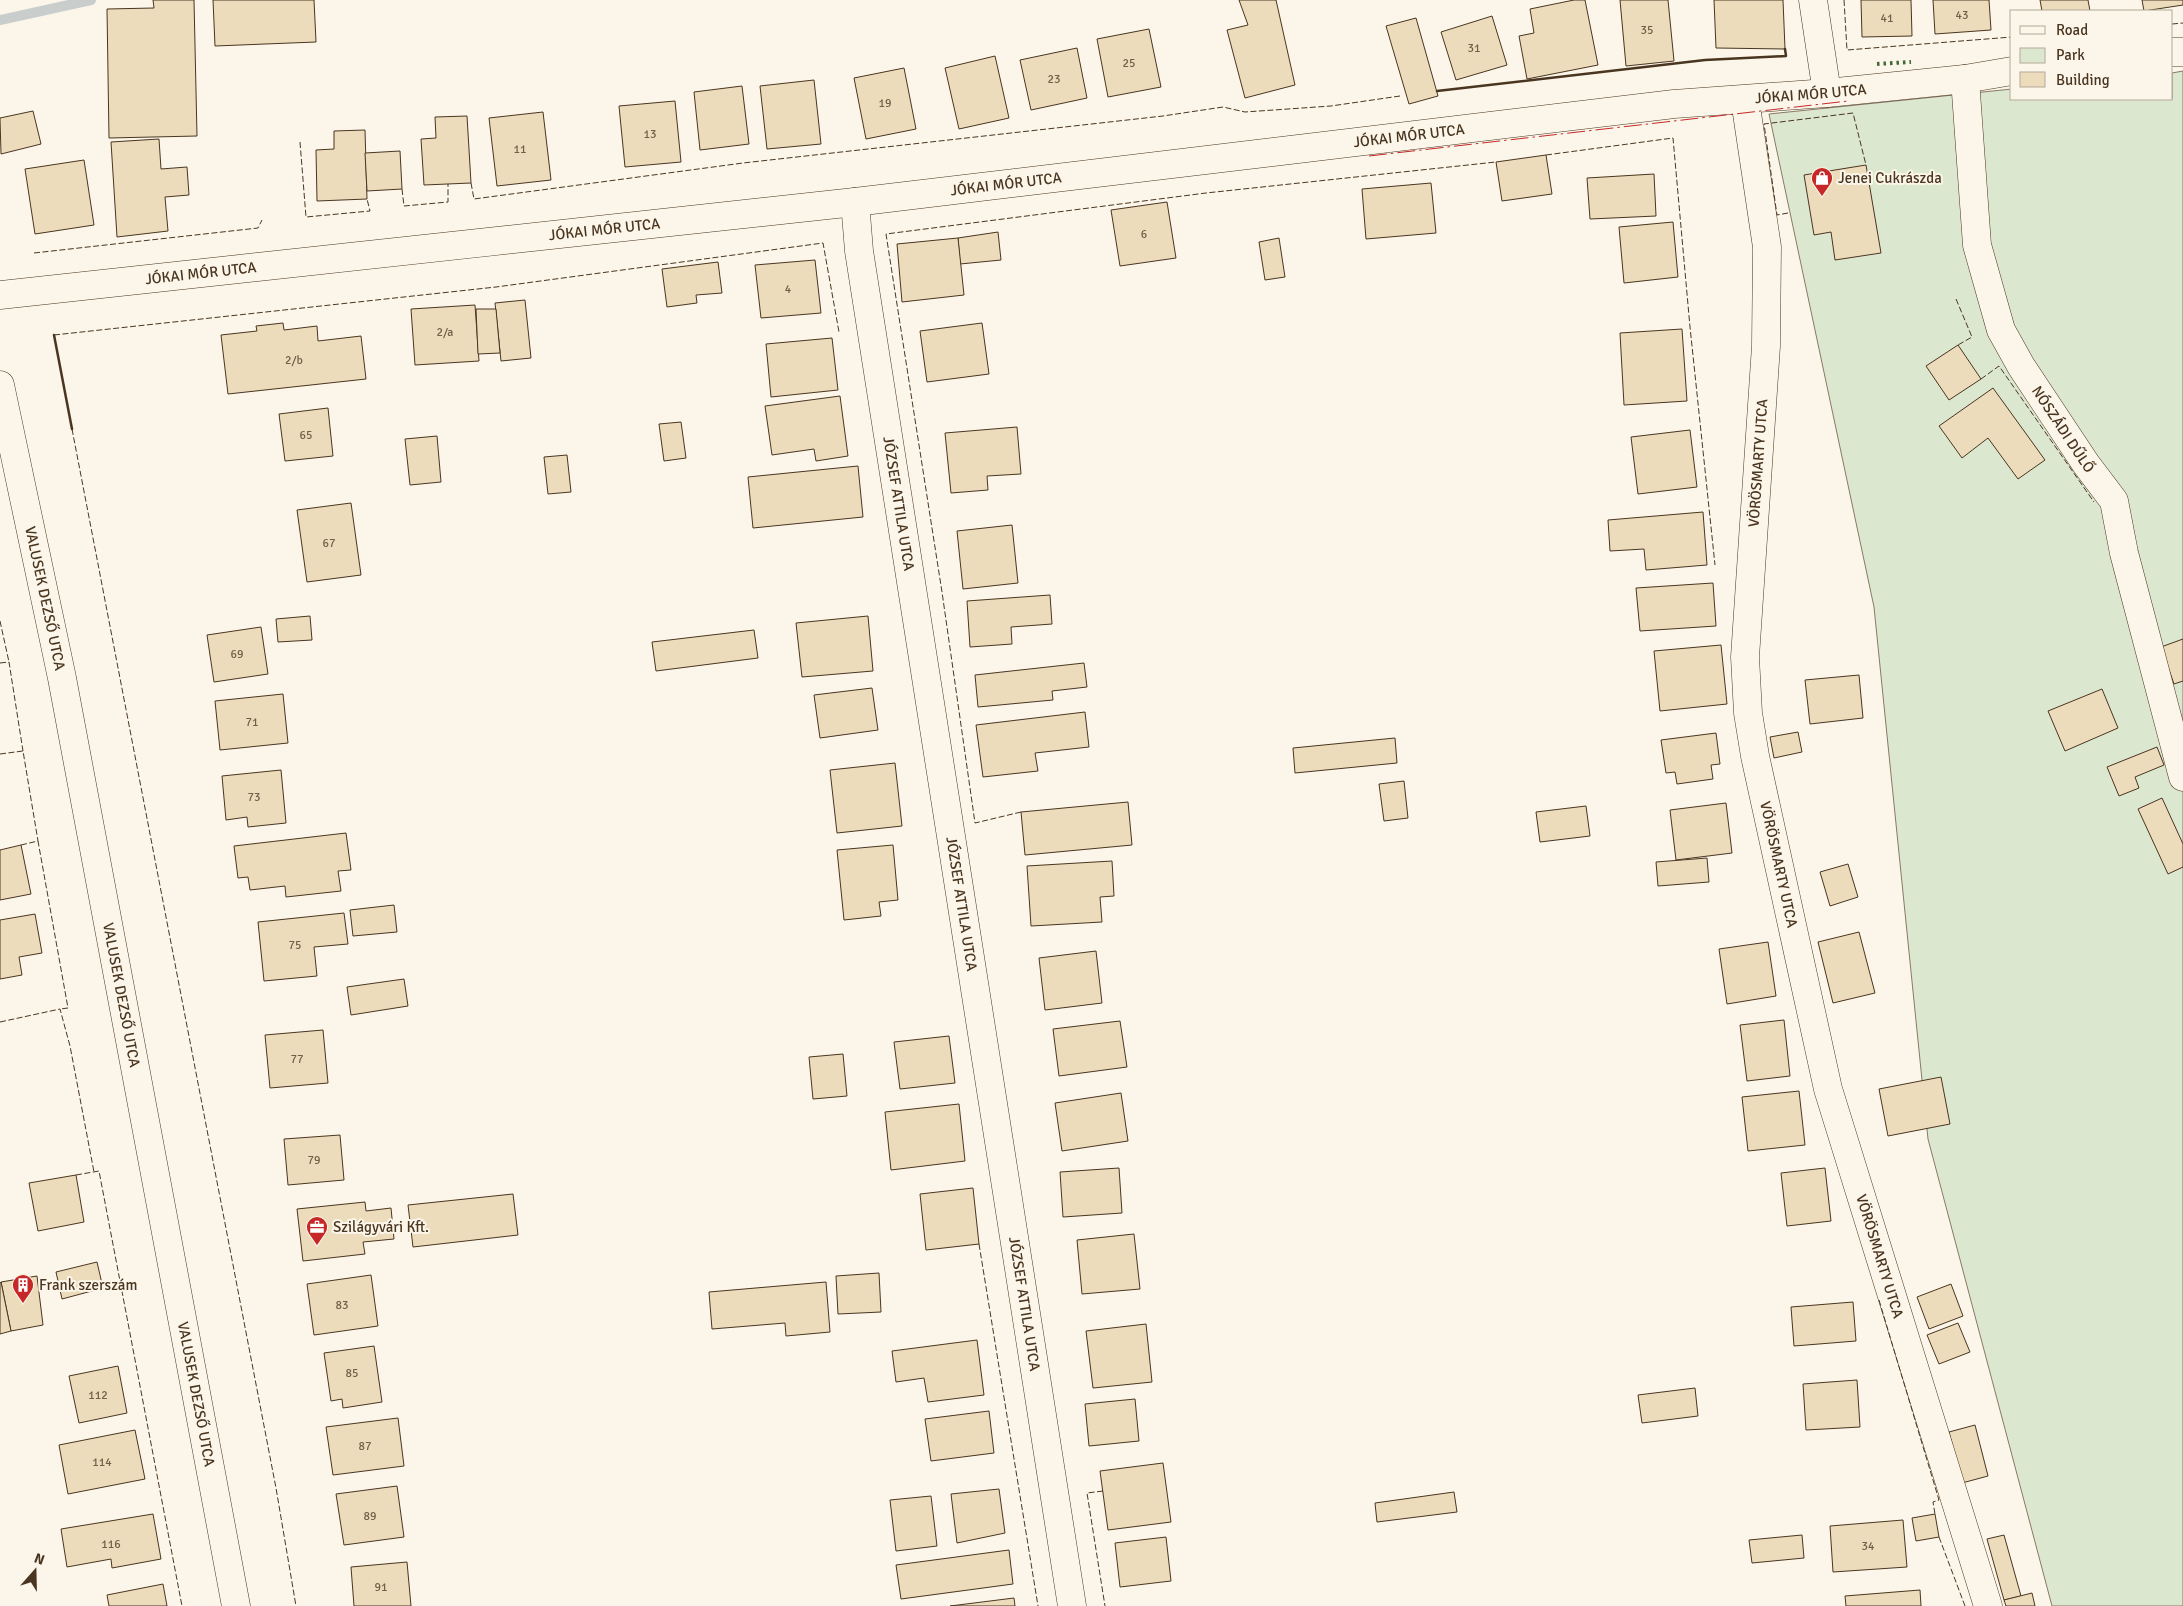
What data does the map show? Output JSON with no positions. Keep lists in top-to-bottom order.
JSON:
{
  "streets": {
    "street": [
      "JÓKAI MÓR UTCA",
      "NÓSZÁDI DŰLŐ",
      "VÖRÖSMARTY UTCA",
      "JÓZSEF ATTILA UTCA",
      "VALUSEK DEZSŐ UTCA"
    ]
  },
  "crossings": [
    ["JÓKAI MÓR UTCA", "NÓSZÁDI DŰLŐ"],
    ["JÓKAI MÓR UTCA", "VÖRÖSMARTY UTCA"],
    ["JÓKAI MÓR UTCA", "JÓZSEF ATTILA UTCA"]
  ],
  "places": {
    "shop": ["Jenei Cukrászda"],
    "office": ["Szilágyvári Kft."],
    "building": ["Frank szerszám"]
  },
  "house_numbers": [
    "43",
    "41",
    "35",
    "31",
    "25",
    "23",
    "19",
    "13",
    "11",
    "6",
    "4",
    "2/a",
    "2/b",
    "65",
    "67",
    "69",
    "71",
    "73",
    "75",
    "77",
    "79",
    "83",
    "85",
    "112",
    "87",
    "114",
    "89",
    "116",
    "34",
    "91"
  ],
  "legend": ["Road", "Park", "Building"],
  "north": "top"
}
